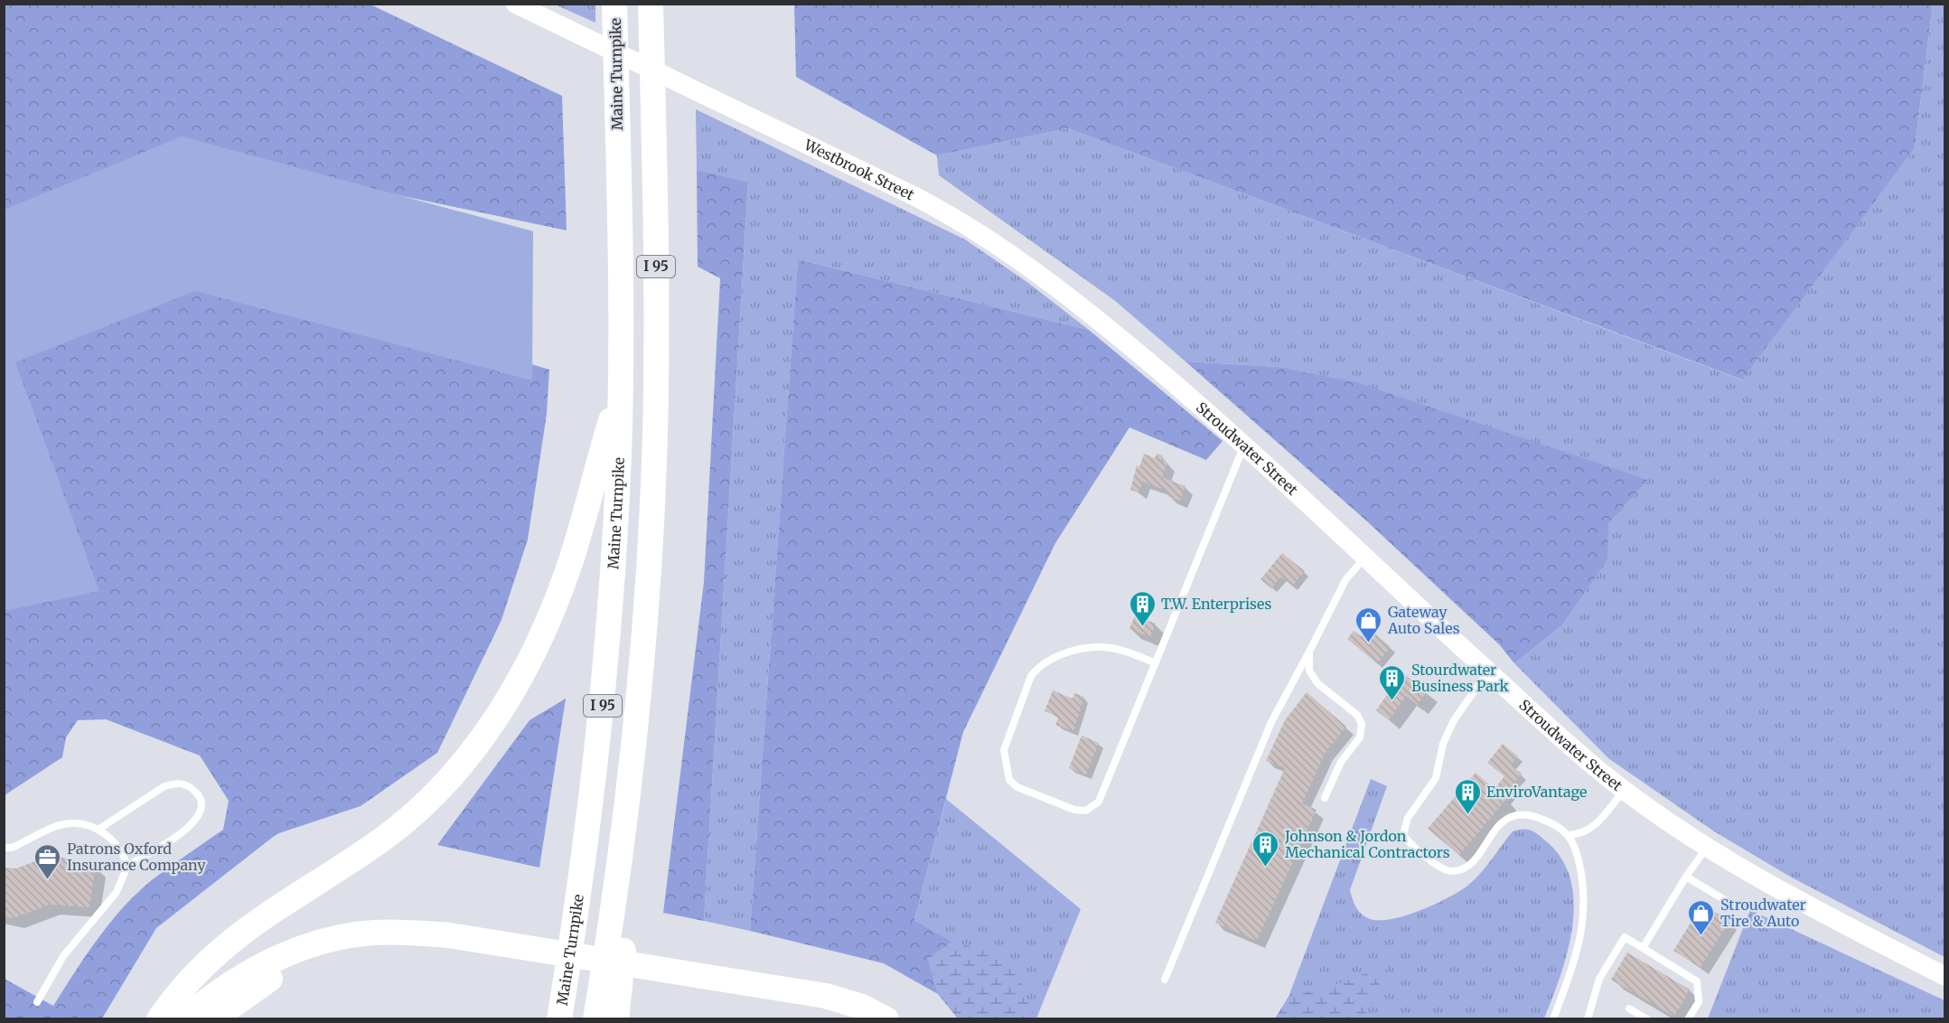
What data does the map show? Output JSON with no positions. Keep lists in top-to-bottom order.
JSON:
{
  "streets": {
    "highway": ["Maine Turnpike", "I 95"],
    "main road": ["Westbrook Street", "Stroudwater Street"]
  },
  "crossings": [
    ["Westbrook Street", "Stroudwater Street"]
  ],
  "places": {
    "building": [
      "T.W. Enterprises",
      "Stourdwater Business Park",
      "EnviroVantage",
      "Johnson & Jordon Mechanical Contractors"
    ],
    "shop": ["Gateway Auto Sales", "Stroudwater Tire & Auto"],
    "office": ["Patrons Oxford Insurance Company"]
  }
}
